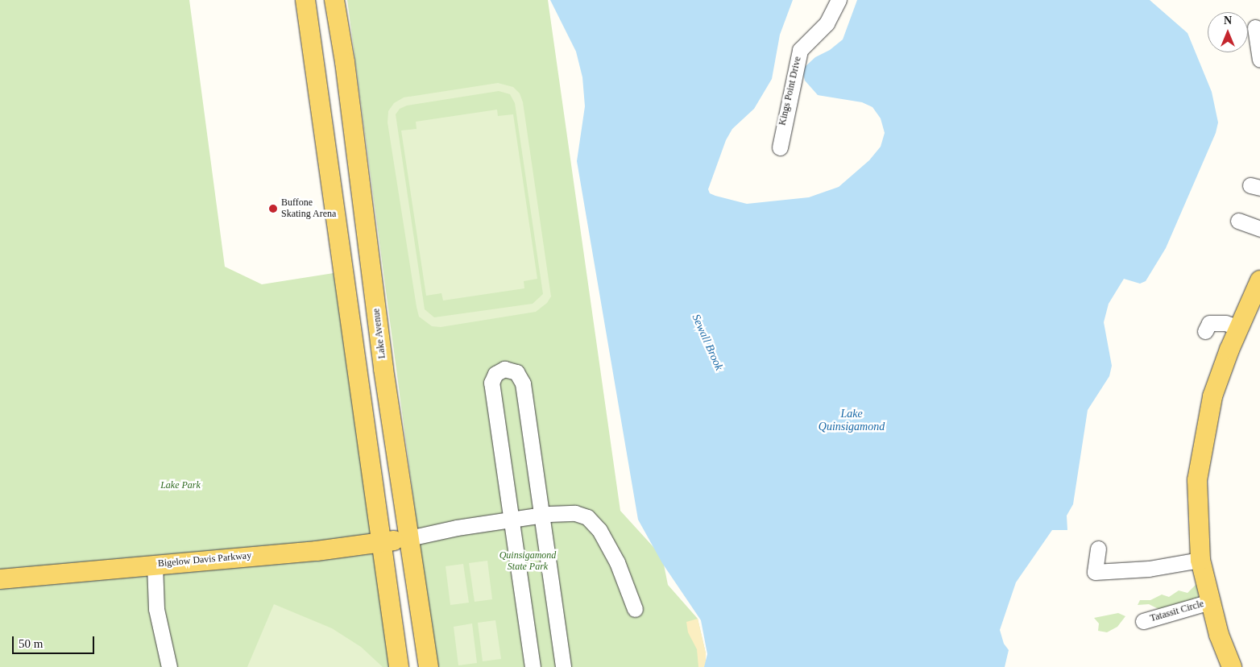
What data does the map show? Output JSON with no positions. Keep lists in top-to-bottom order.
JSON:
{
  "streets": {
    "main road": ["Lake Avenue", "Bigelow Davis Parkway"],
    "street": ["Kings Point Drive", "Tatassit Circle"]
  },
  "crossings": [
    ["Lake Avenue", "Bigelow Davis Parkway"]
  ],
  "water": ["Sewall Brook", "Lake Quinsigamond"],
  "parks": ["Lake Park", "Quinsigamond State Park"],
  "places": ["Buffone Skating Arena"],
  "scale_bar": "50 m",
  "north": "top"
}
